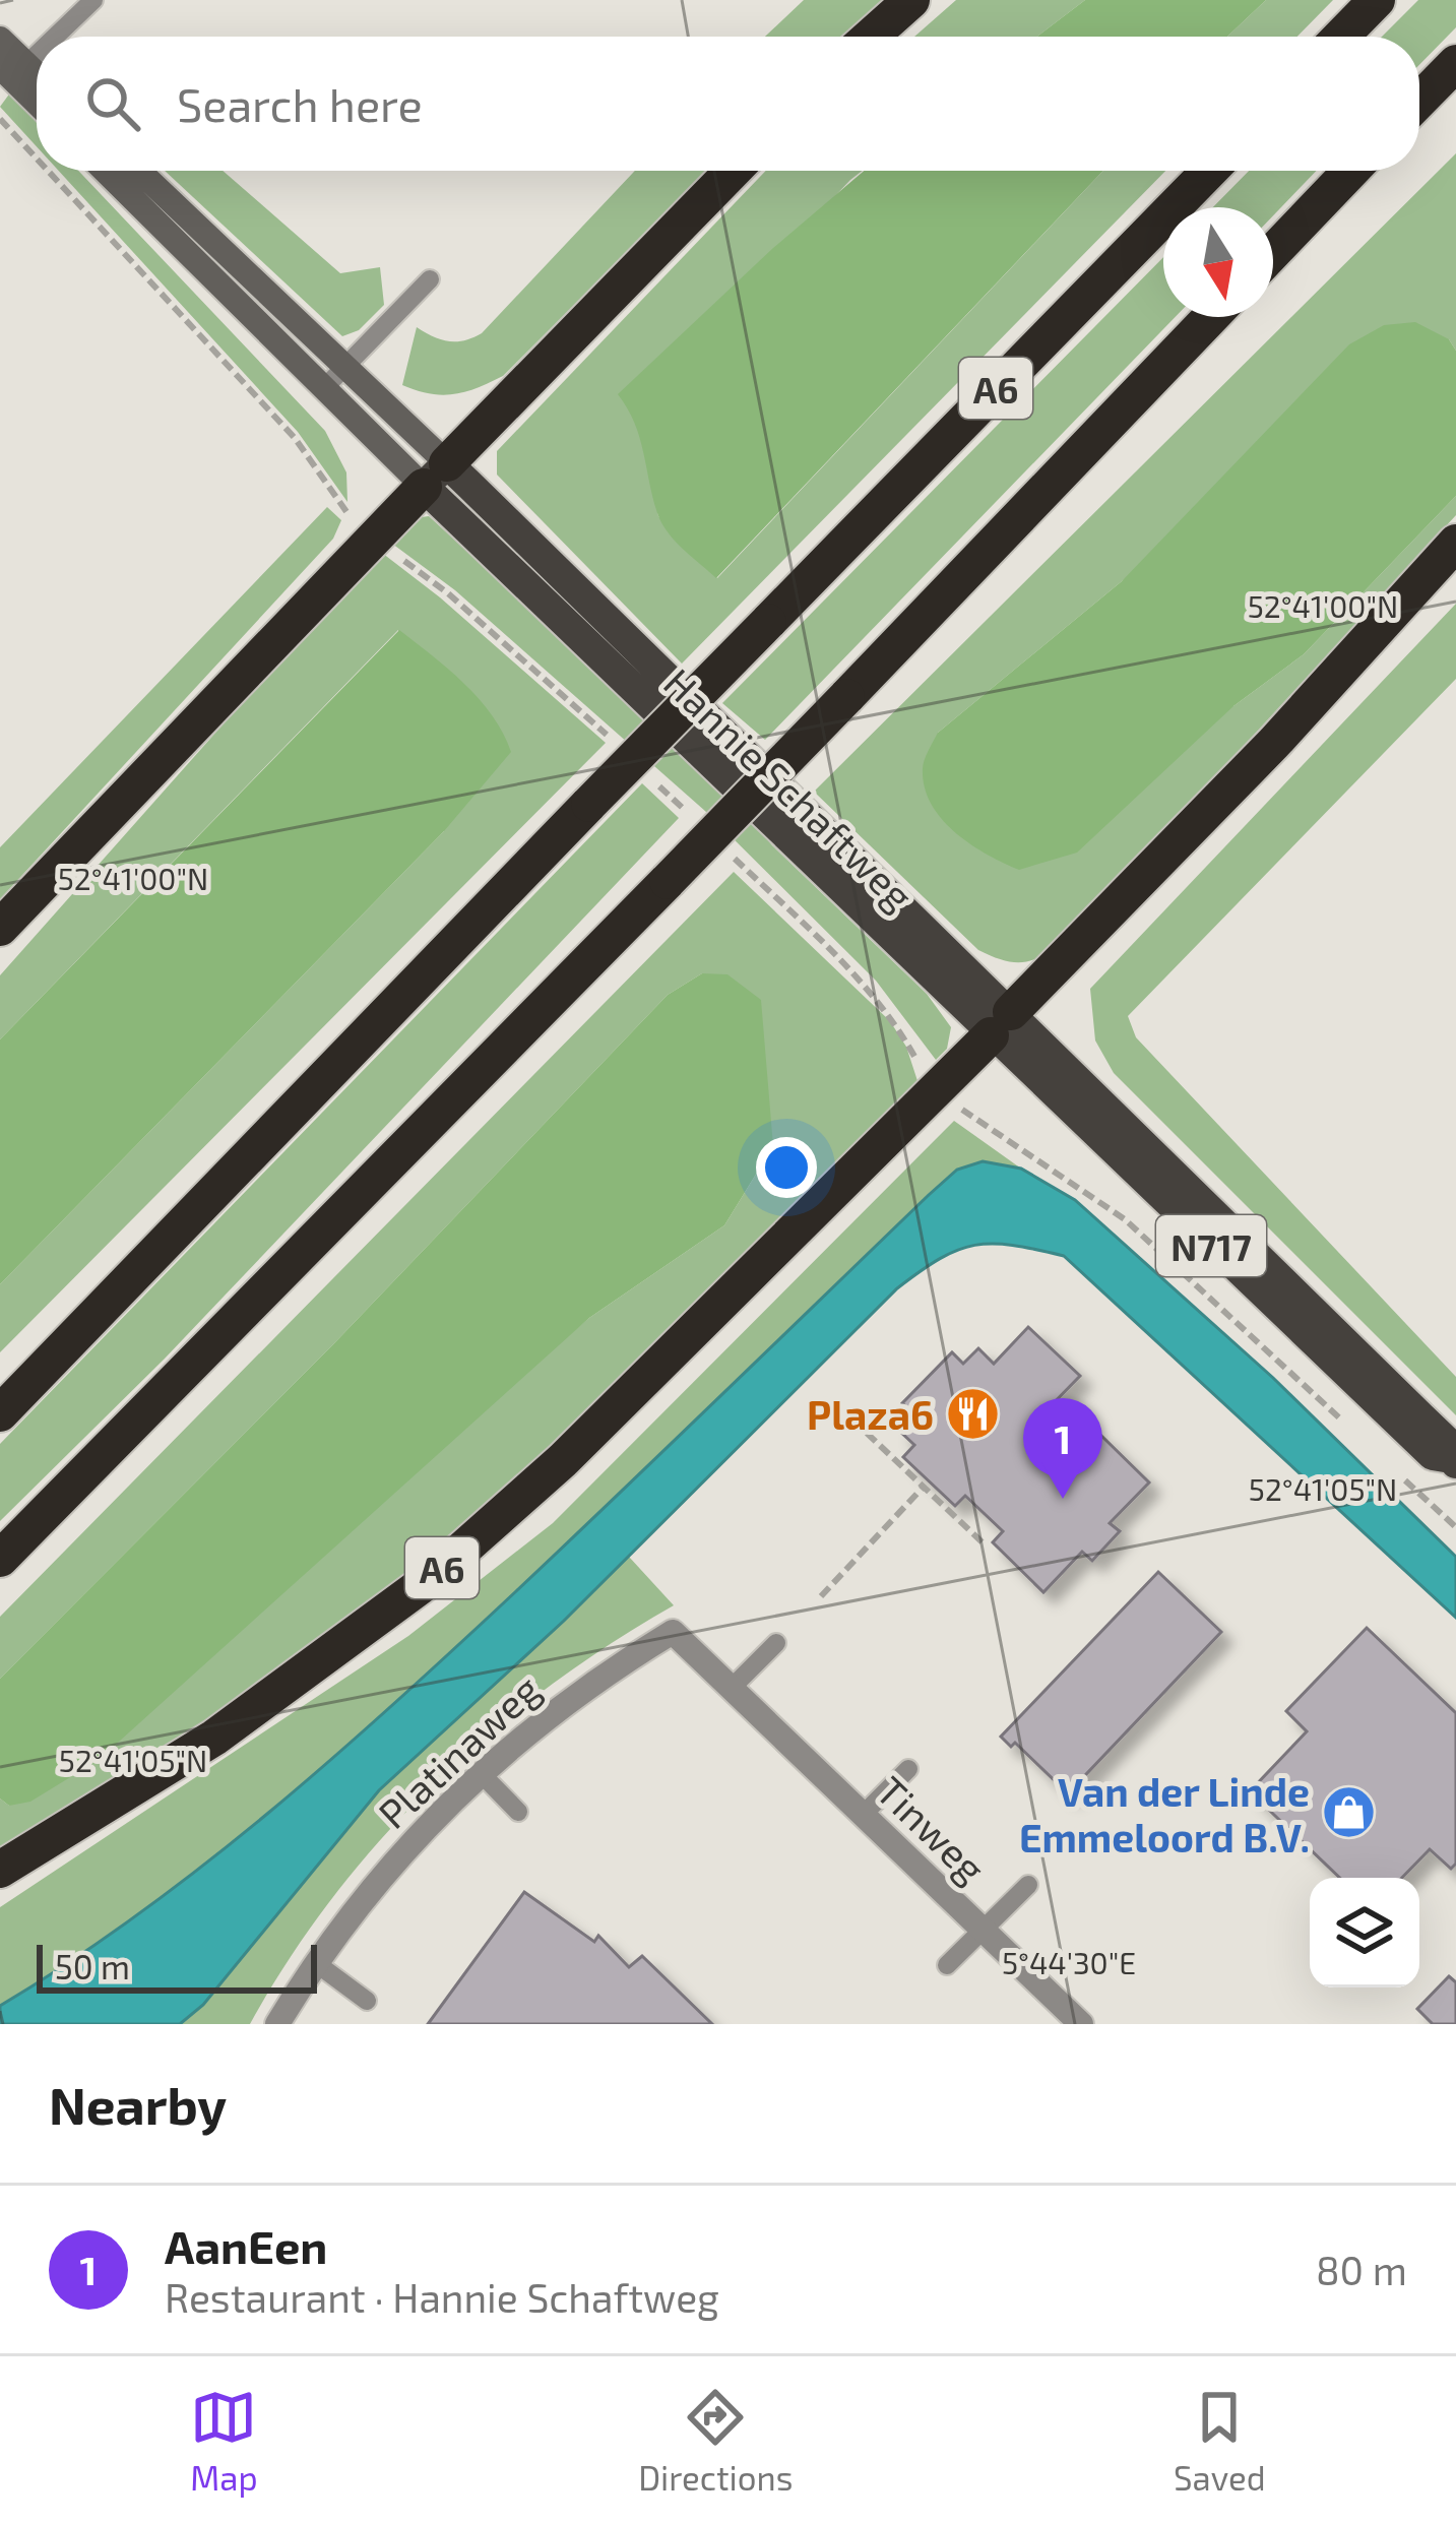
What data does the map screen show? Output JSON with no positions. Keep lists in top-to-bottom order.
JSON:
{
  "streets": {
    "highway": ["A6"],
    "main road": ["Hannie Schaftweg", "N717"],
    "street": ["Platinaweg", "Tinweg"]
  },
  "crossings": [
    ["A6", "Hannie Schaftweg"],
    ["Platinaweg", "Tinweg"]
  ],
  "places": {
    "restaurant": ["Plaza6"],
    "shop": ["Van der Linde Emmeloord B.V."]
  },
  "scale_bar": "50 m",
  "north": "bottom",
  "page": {
    "search": "Search here",
    "pins": "1",
    "scale": "50 m",
    "heading": "Nearby",
    "list": [
      {
        "mark": "1",
        "name": "AanEen",
        "note": "Restaurant · Hannie Schaftweg",
        "value": "80 m"
      }
    ],
    "nav": ["Map", "Directions", "Saved"]
  },
  "coordinates": ["52°41'00\"N", "52°41'05\"N", "5°44'30\"E"]
}
